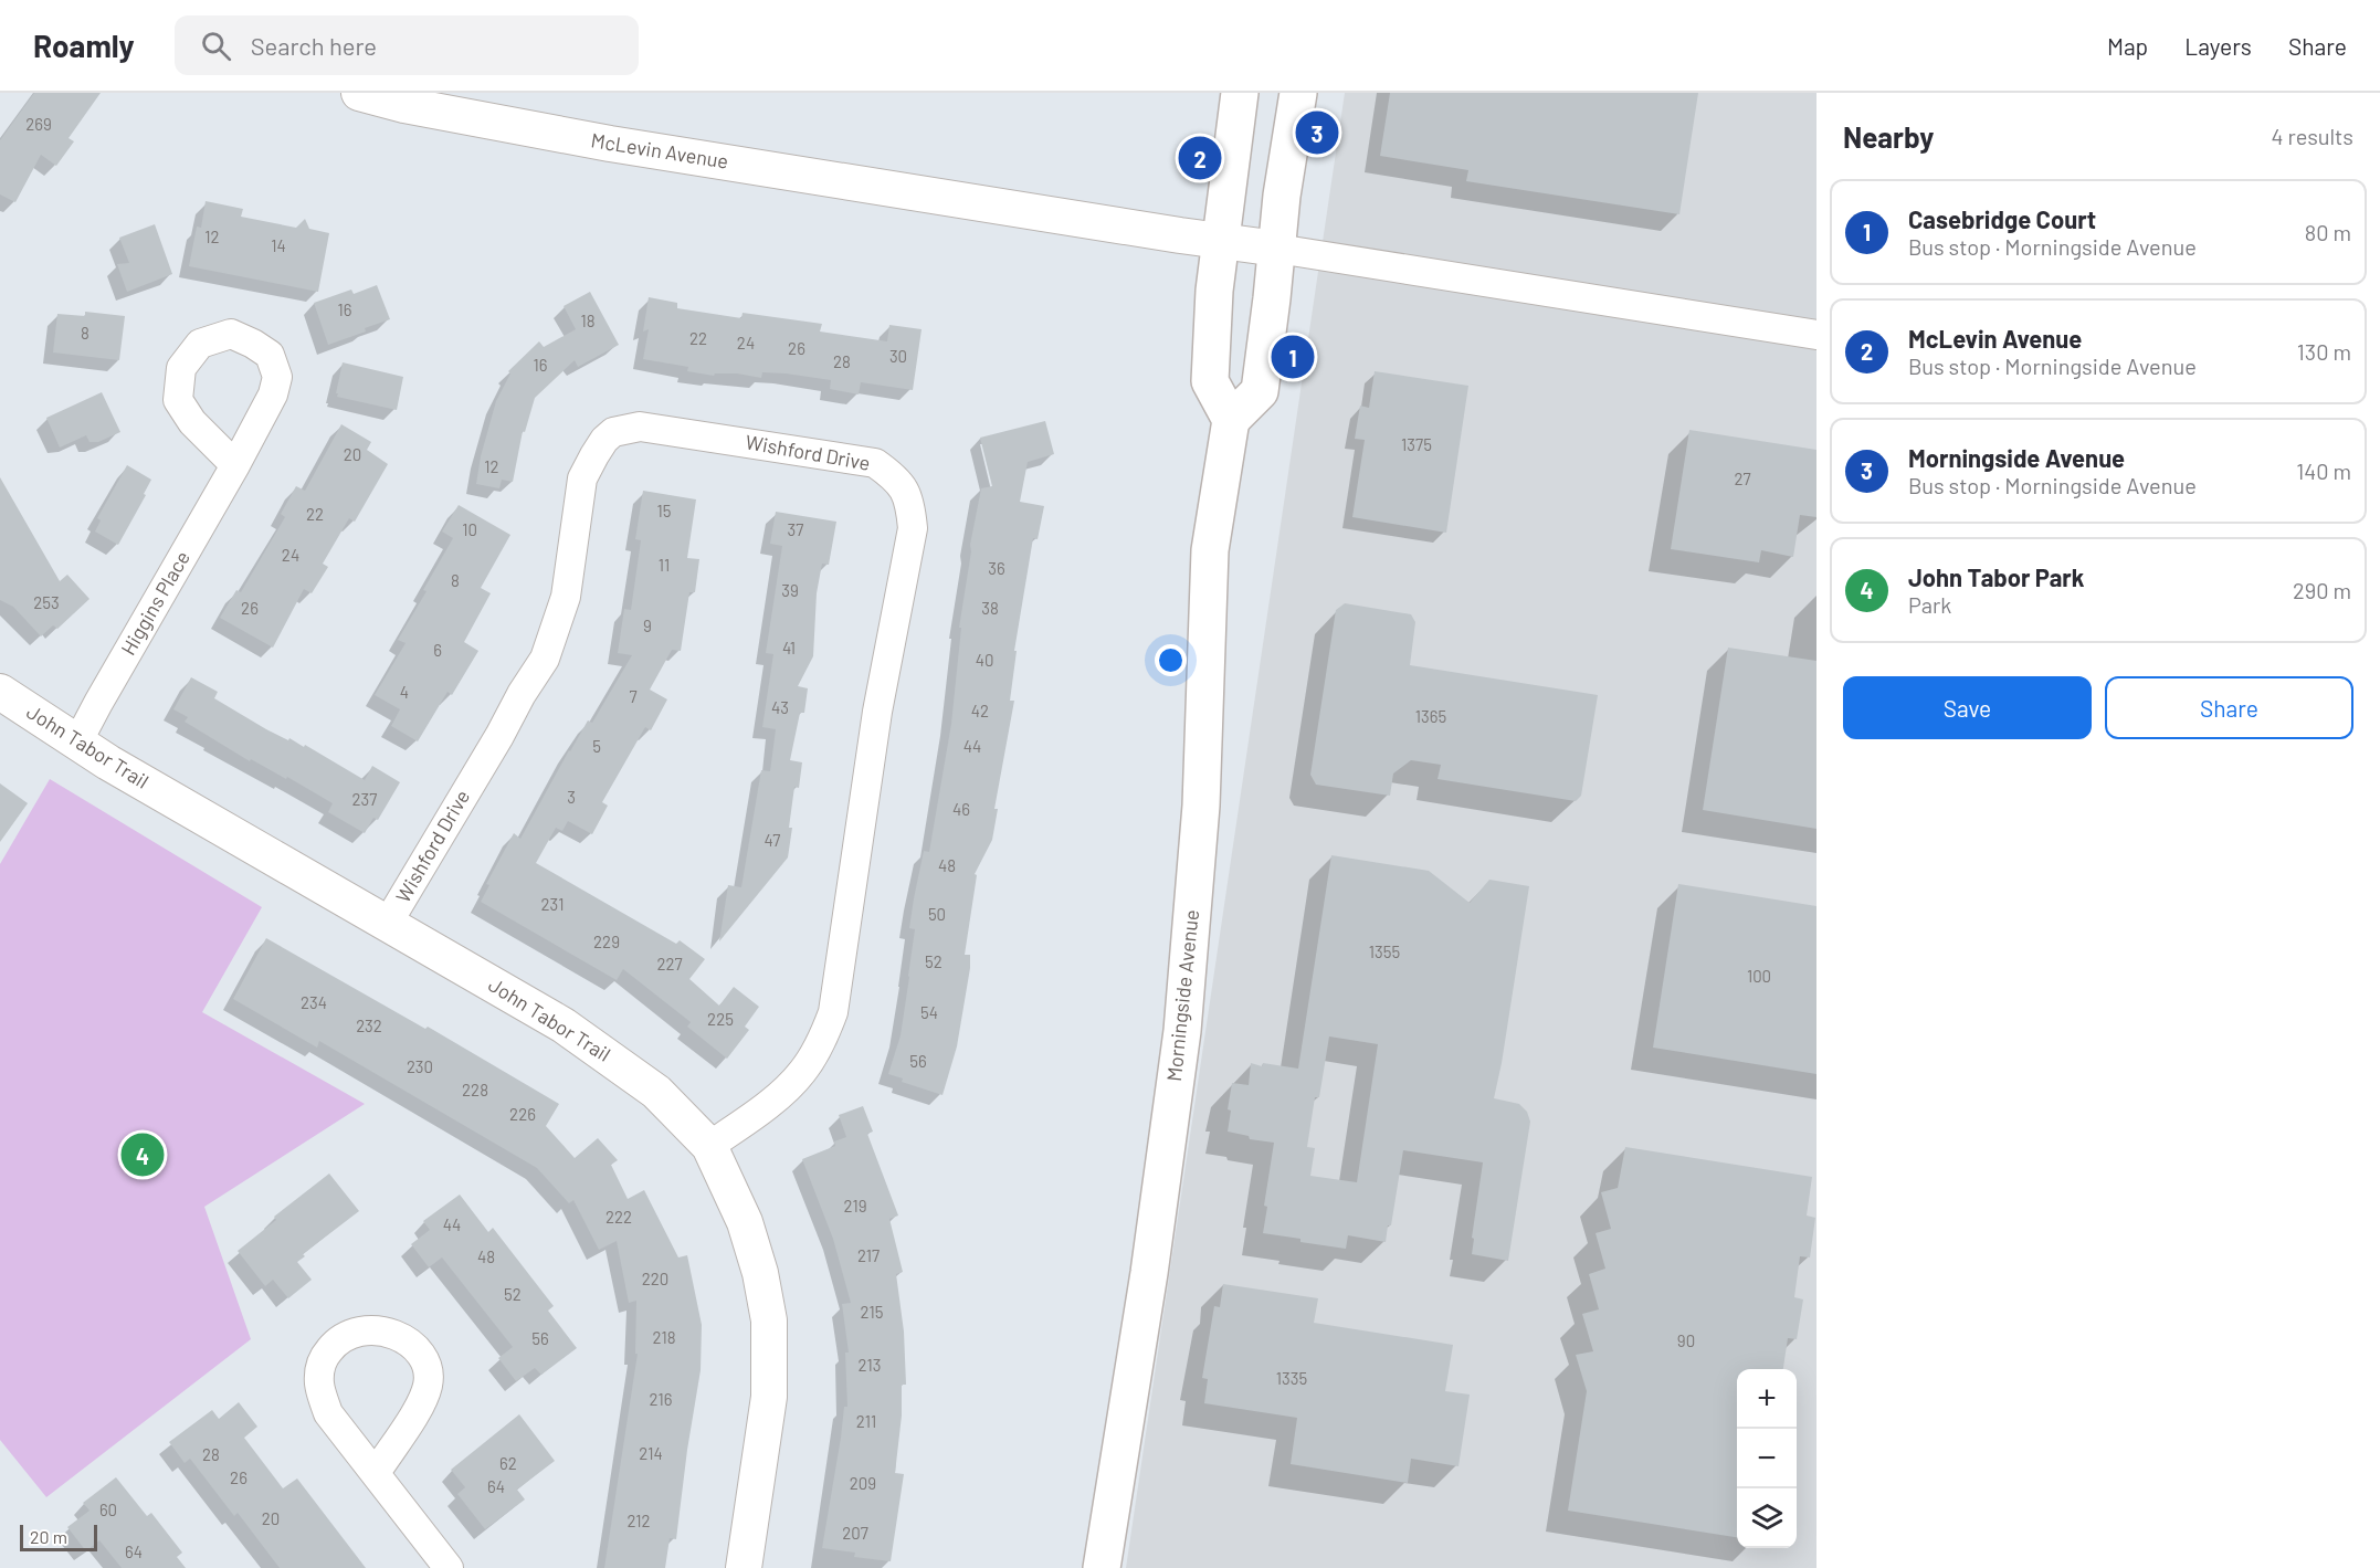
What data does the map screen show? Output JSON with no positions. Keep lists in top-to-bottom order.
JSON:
{
  "streets": {
    "main road": ["Morningside Avenue"],
    "street": [
      "McLevin Avenue",
      "Wishford Drive",
      "Higgins Place",
      "John Tabor Trail"
    ]
  },
  "crossings": [
    ["Wishford Drive", "John Tabor Trail"],
    ["Higgins Place", "John Tabor Trail"]
  ],
  "house_numbers": [
    "269",
    "12",
    "14",
    "16",
    "18",
    "8",
    "22",
    "24",
    "26",
    "30",
    "28",
    "16",
    "1375",
    "20",
    "12",
    "27",
    "15",
    "22",
    "10",
    "37",
    "24",
    "11",
    "36",
    "8",
    "39",
    "253",
    "26",
    "38",
    "9",
    "41",
    "6",
    "40",
    "4",
    "7",
    "43",
    "42",
    "1365",
    "5",
    "44",
    "3",
    "237",
    "46",
    "47",
    "48",
    "231",
    "50",
    "229",
    "1355",
    "52",
    "227",
    "100",
    "234",
    "54",
    "225",
    "232",
    "56",
    "230",
    "228",
    "226",
    "219",
    "222",
    "44",
    "217",
    "48",
    "220",
    "52",
    "215",
    "218",
    "56",
    "90",
    "213",
    "1335",
    "216",
    "211",
    "214",
    "28",
    "62",
    "26",
    "209",
    "64",
    "60",
    "20",
    "212",
    "207",
    "64"
  ],
  "scale_bar": "20 m",
  "page": {
    "header": "Roamly",
    "search": "Search here",
    "nav": ["Map", "Layers", "Share"],
    "heading": ["Nearby", "4 results"],
    "pins": [
      "3",
      "2",
      "1",
      "4"
    ],
    "list": [
      {
        "mark": "1",
        "name": "Casebridge Court",
        "note": "Bus stop · Morningside Avenue",
        "value": "80 m"
      },
      {
        "mark": "2",
        "name": "McLevin Avenue",
        "note": "Bus stop · Morningside Avenue",
        "value": "130 m"
      },
      {
        "mark": "3",
        "name": "Morningside Avenue",
        "note": "Bus stop · Morningside Avenue",
        "value": "140 m"
      },
      {
        "mark": "4",
        "name": "John Tabor Park",
        "note": "Park",
        "value": "290 m"
      }
    ],
    "buttons": ["Save", "Share"],
    "map_buttons": ["+", "−"],
    "scale": "20 m"
  }
}
